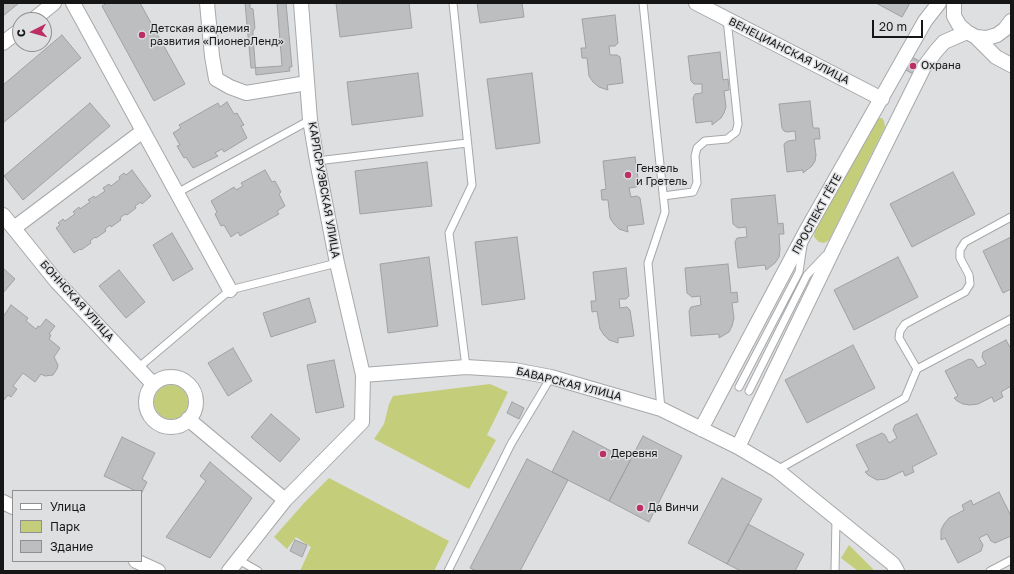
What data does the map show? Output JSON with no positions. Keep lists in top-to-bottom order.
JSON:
{
  "streets": {
    "street": [
      "ВЕНЕЦИАНСКАЯ УЛИЦА",
      "КАРЛСРУЭВСКАЯ УЛИЦА",
      "ПРОСПЕКТ ГЁТЕ",
      "БОННСКАЯ УЛИЦА",
      "БАВАРСКАЯ УЛИЦА"
    ]
  },
  "crossings": [
    ["ВЕНЕЦИАНСКАЯ УЛИЦА", "ПРОСПЕКТ ГЁТЕ"],
    ["КАРЛСРУЭВСКАЯ УЛИЦА", "БАВАРСКАЯ УЛИЦА"],
    ["ПРОСПЕКТ ГЁТЕ", "БАВАРСКАЯ УЛИЦА"]
  ],
  "places": [
    "Детская академия развития «ПионерЛенд»",
    "Охрана",
    "Гензель и Гретель",
    "Деревня",
    "Да Винчи"
  ],
  "legend": ["Улица", "Парк", "Здание"],
  "scale_bar": "20 m",
  "north": "left"
}
